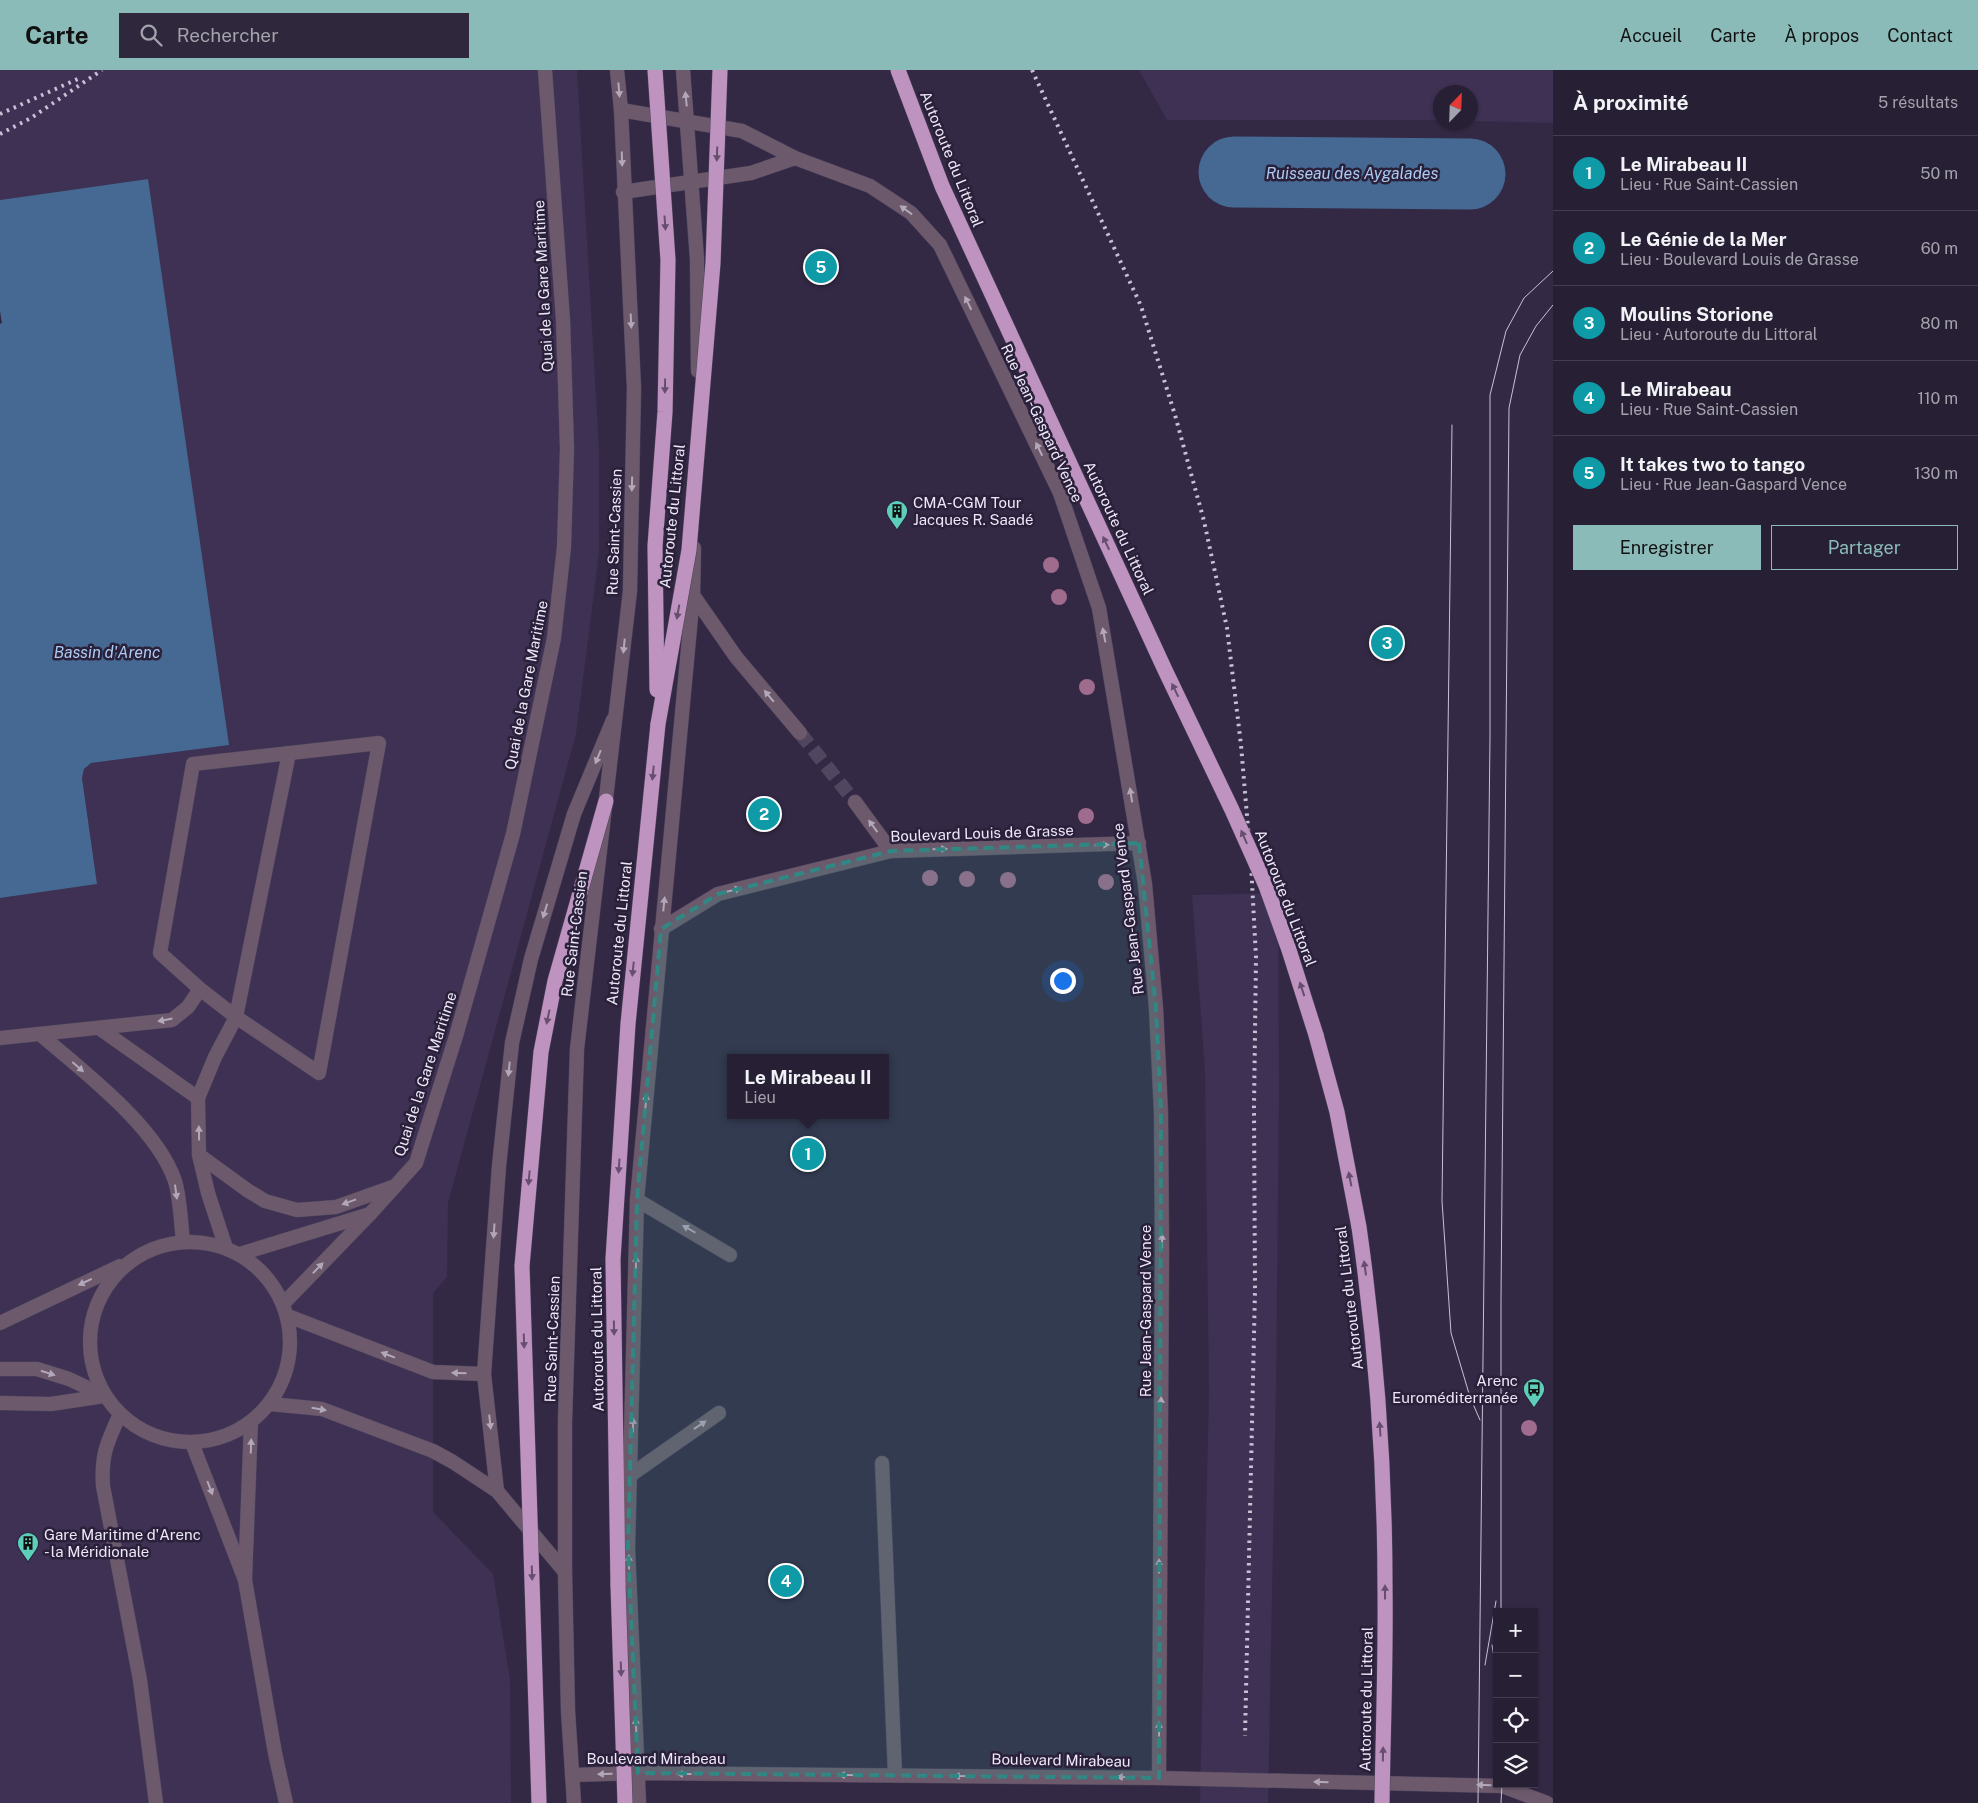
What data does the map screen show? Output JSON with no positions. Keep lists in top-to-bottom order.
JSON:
{
  "streets": {
    "highway": ["Autoroute du Littoral"],
    "street": [
      "Quai de la Gare Maritime",
      "Rue Jean-Gaspard Vence",
      "Rue Saint-Cassien",
      "Boulevard Louis de Grasse",
      "Boulevard Mirabeau"
    ]
  },
  "crossings": [
    ["Rue Jean-Gaspard Vence", "Rue Saint-Cassien"],
    ["Rue Jean-Gaspard Vence", "Boulevard Louis de Grasse"],
    ["Rue Jean-Gaspard Vence", "Boulevard Mirabeau"],
    ["Rue Saint-Cassien", "Boulevard Mirabeau"]
  ],
  "one_way": ["Rue Jean-Gaspard Vence", "Boulevard Louis de Grasse", "Boulevard Mirabeau"],
  "water": ["Ruisseau des Aygalades", "Bassin d'Arenc"],
  "places": {
    "building": ["CMA-CGM Tour Jacques R. Saadé", "Gare Maritime d'Arenc - la Méridionale"],
    "bus stop": ["Arenc Euroméditerranée"]
  },
  "north": "top right",
  "page": {
    "header": "Carte",
    "search": "Rechercher",
    "nav": [
      "Accueil",
      "Carte",
      "À propos",
      "Contact"
    ],
    "heading": ["À proximité", "5 résultats"],
    "list": [
      {
        "mark": "1",
        "name": "Le Mirabeau II",
        "note": "Lieu · Rue Saint-Cassien",
        "value": "50 m"
      },
      {
        "mark": "2",
        "name": "Le Génie de la Mer",
        "note": "Lieu · Boulevard Louis de Grasse",
        "value": "60 m"
      },
      {
        "mark": "3",
        "name": "Moulins Storione",
        "note": "Lieu · Autoroute du Littoral",
        "value": "80 m"
      },
      {
        "mark": "4",
        "name": "Le Mirabeau",
        "note": "Lieu · Rue Saint-Cassien",
        "value": "110 m"
      },
      {
        "mark": "5",
        "name": "It takes two to tango",
        "note": "Lieu · Rue Jean-Gaspard Vence",
        "value": "130 m"
      }
    ],
    "pins": [
      "5",
      "3",
      "2",
      "1",
      "4"
    ],
    "buttons": ["Enregistrer", "Partager"],
    "popup": ["Le Mirabeau II", "Lieu"],
    "map_buttons": ["+", "−"]
  }
}
